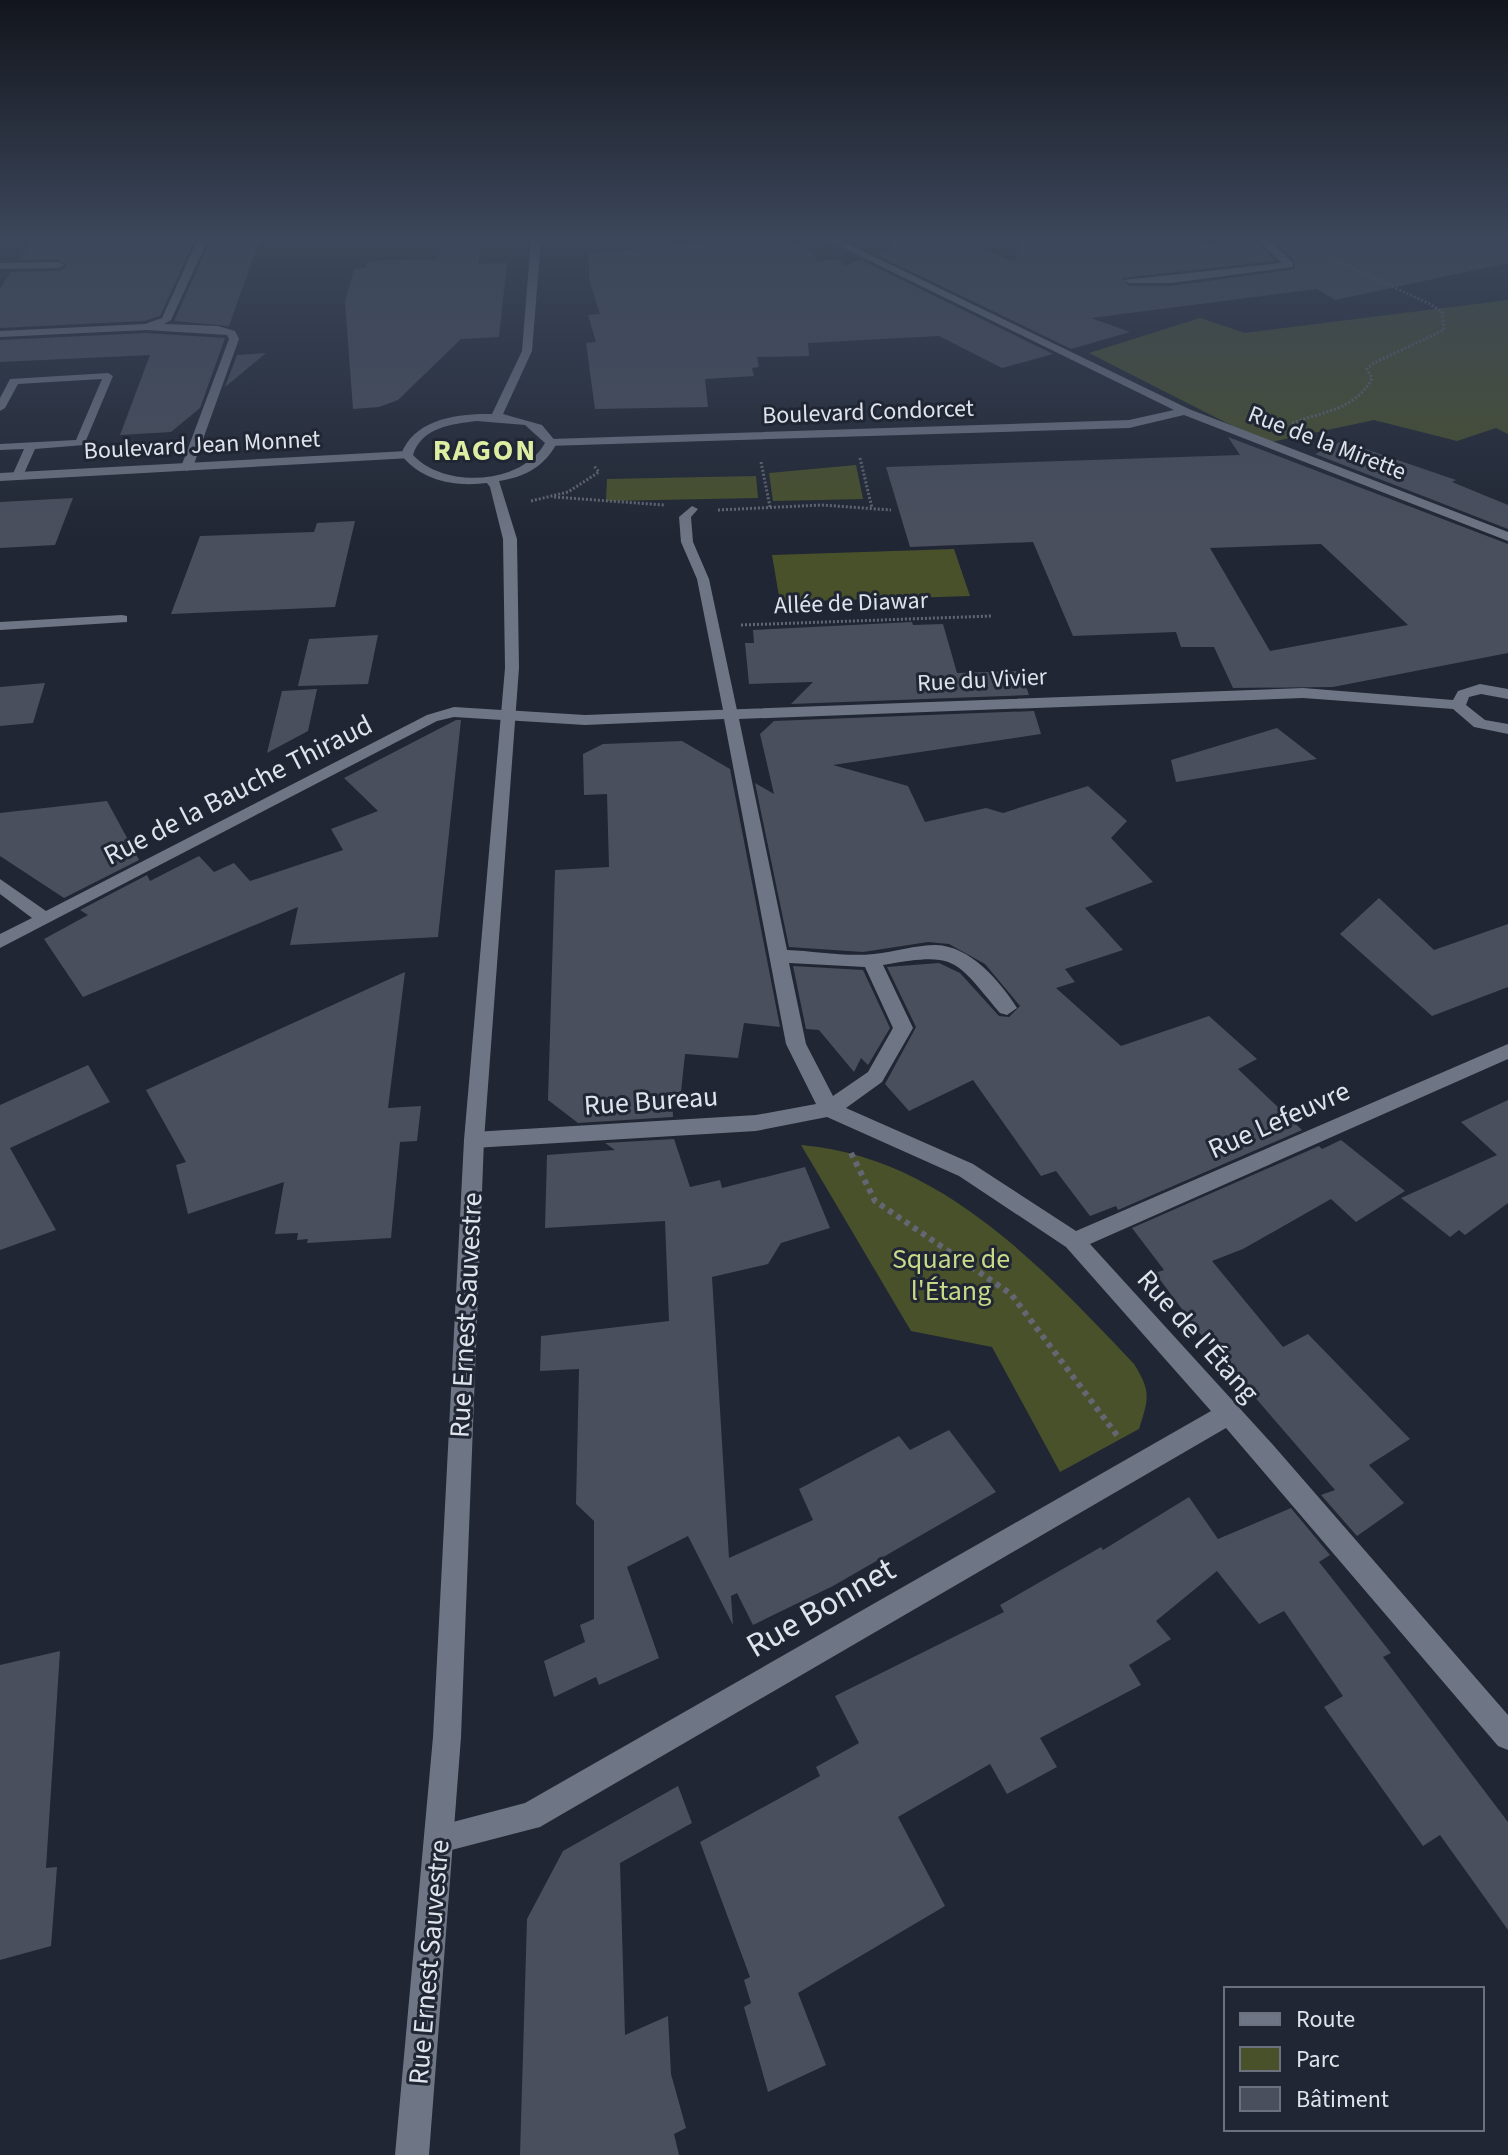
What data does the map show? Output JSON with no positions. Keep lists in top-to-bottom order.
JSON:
{
  "streets": {
    "street": [
      "Boulevard Condorcet",
      "Rue de la Mirette",
      "Boulevard Jean Monnet",
      "Rue du Vivier",
      "Rue de la Bauche Thiraud",
      "Rue Bureau",
      "Rue Lefeuvre",
      "Rue Ernest Sauvestre",
      "Rue de l'Étang",
      "Rue Bonnet"
    ],
    "path": ["Allée de Diawar"]
  },
  "crossings": [
    ["Boulevard Condorcet", "Rue de la Mirette"],
    ["Rue du Vivier", "Rue de la Bauche Thiraud"],
    ["Rue du Vivier", "Rue Ernest Sauvestre"],
    ["Rue de la Bauche Thiraud", "Rue Ernest Sauvestre"],
    ["Rue Bureau", "Rue Ernest Sauvestre"],
    ["Rue Bureau", "Rue de l'Étang"],
    ["Rue Lefeuvre", "Rue de l'Étang"],
    ["Rue Ernest Sauvestre", "Rue Bonnet"],
    ["Rue de l'Étang", "Rue Bonnet"]
  ],
  "districts": ["RAGON"],
  "parks": ["Square de l'Étang"],
  "legend": ["Route", "Parc", "Bâtiment"]
}
